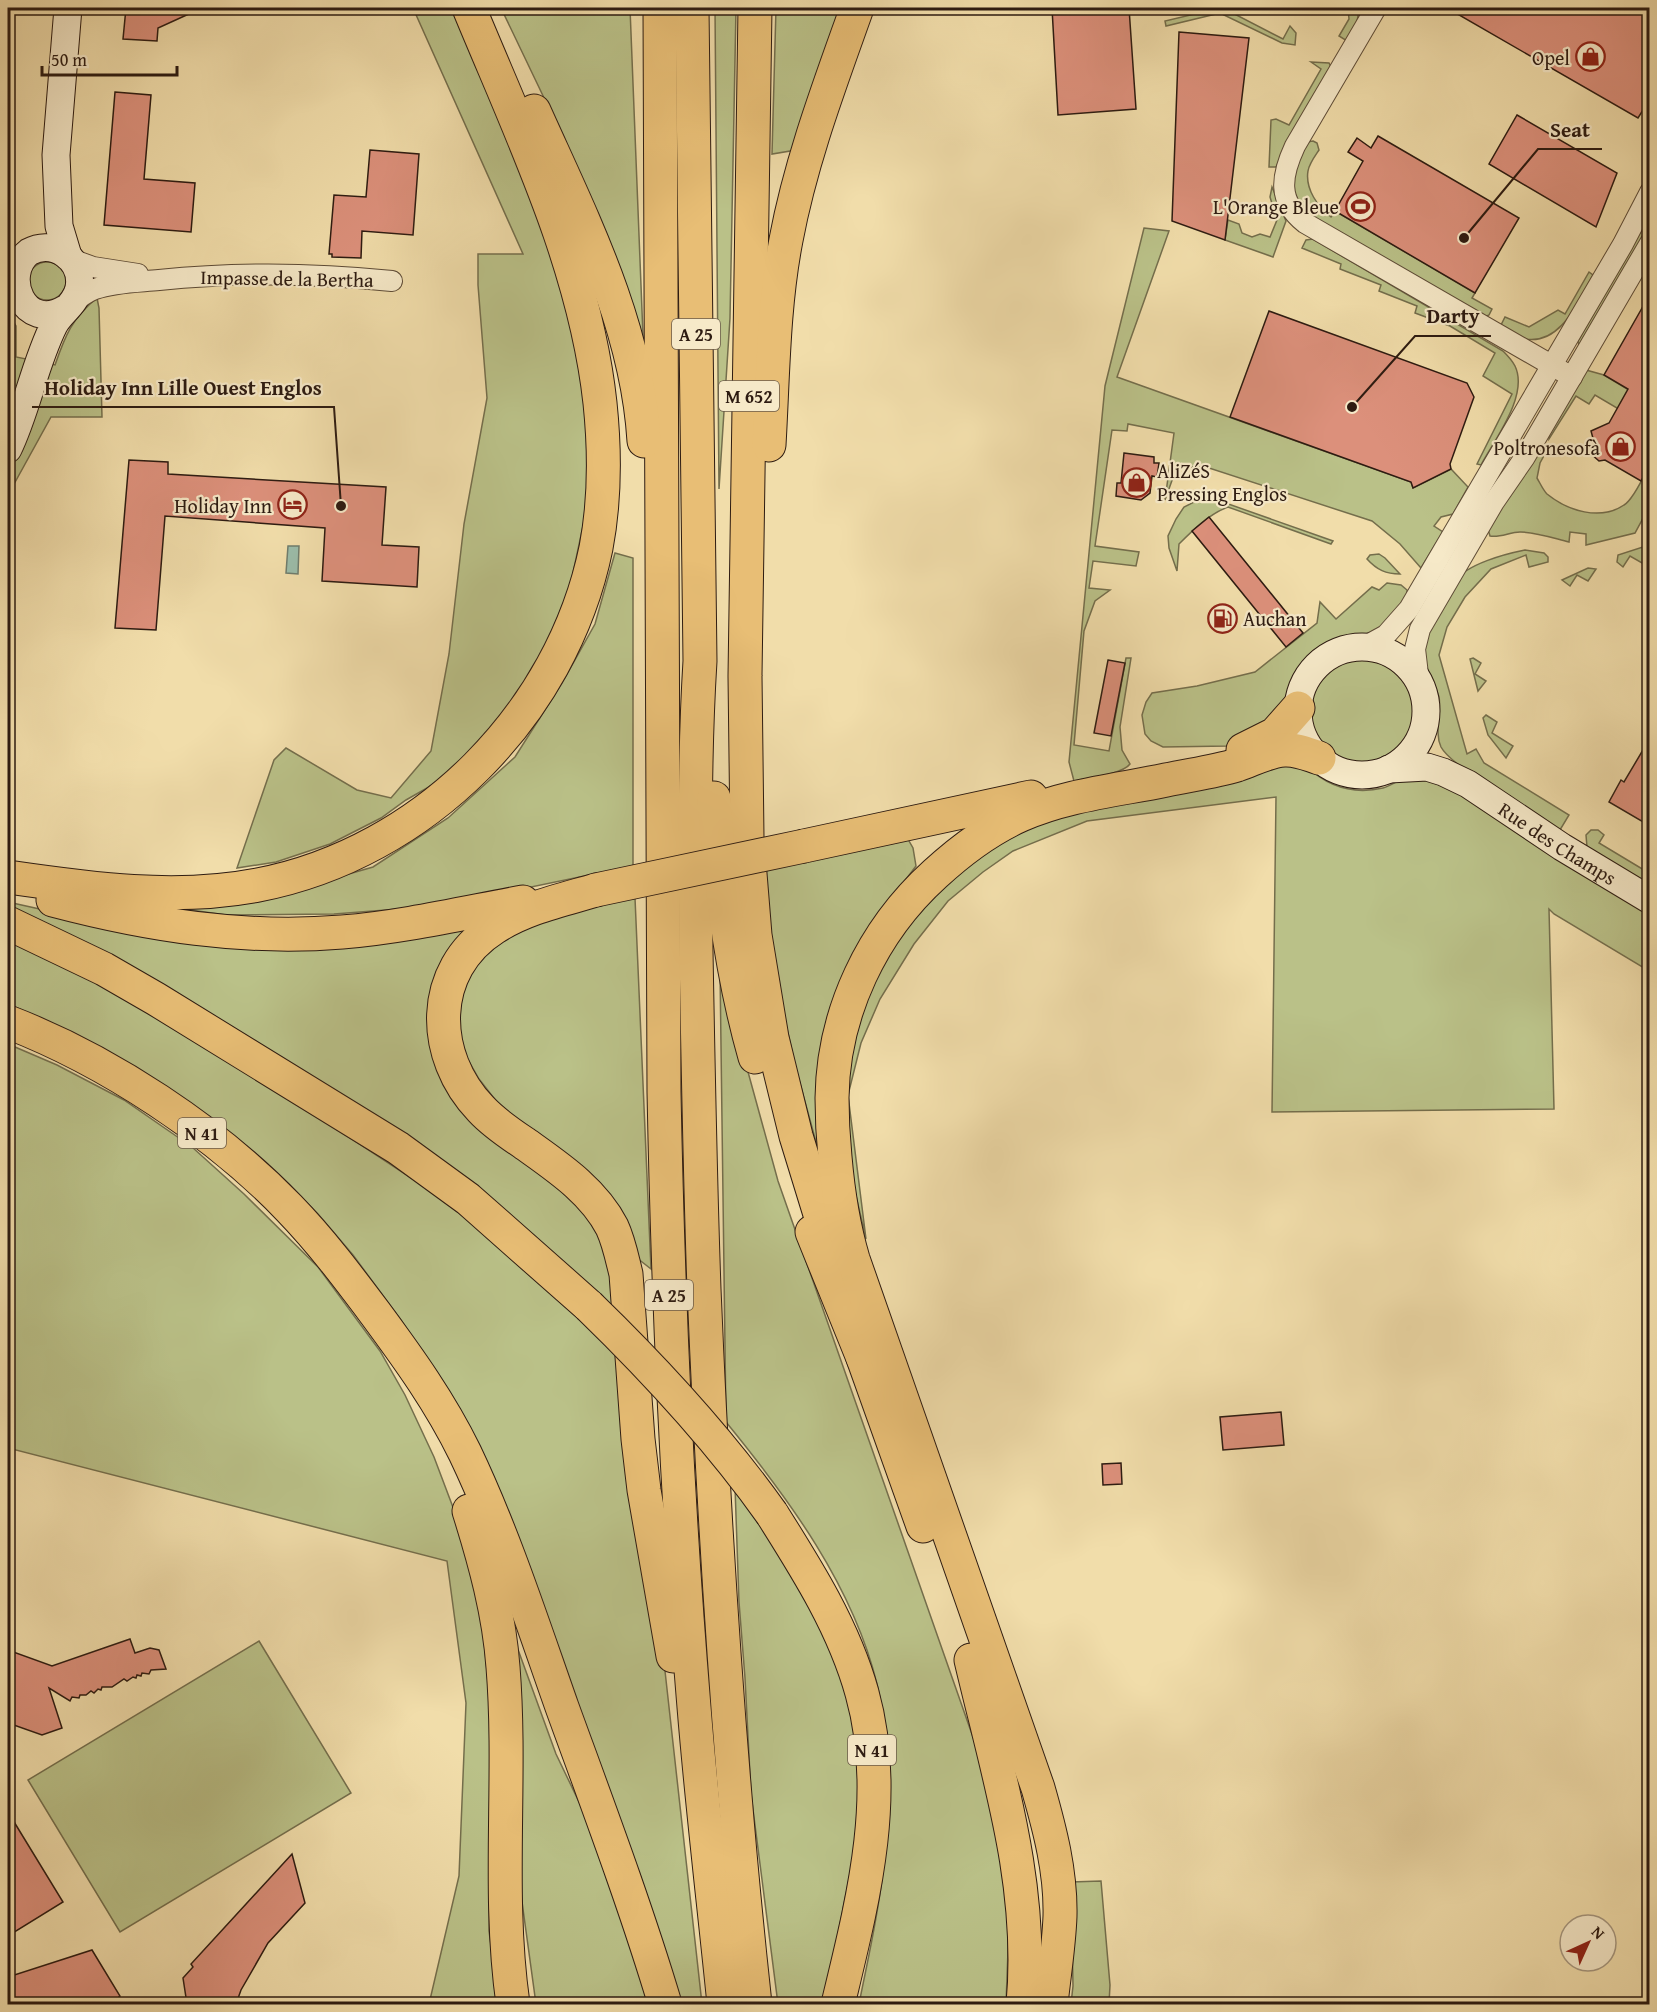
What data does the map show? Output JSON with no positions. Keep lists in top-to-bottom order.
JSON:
{
  "streets": {
    "highway": ["A 25", "M 652", "N 41"],
    "street": ["Impasse de la Bertha", "Rue des Champs"]
  },
  "places": {
    "shop": ["Opel", "Poltronesofà", "AliZéS Pressing Englos"],
    "sports": ["L'Orange Bleue"],
    "other": ["Seat", "Darty", "Holiday Inn Lille Ouest Englos"],
    "hotel": ["Holiday Inn"],
    "fuel station": ["Auchan"]
  },
  "scale_bar": "50 m",
  "north": "top right"
}
